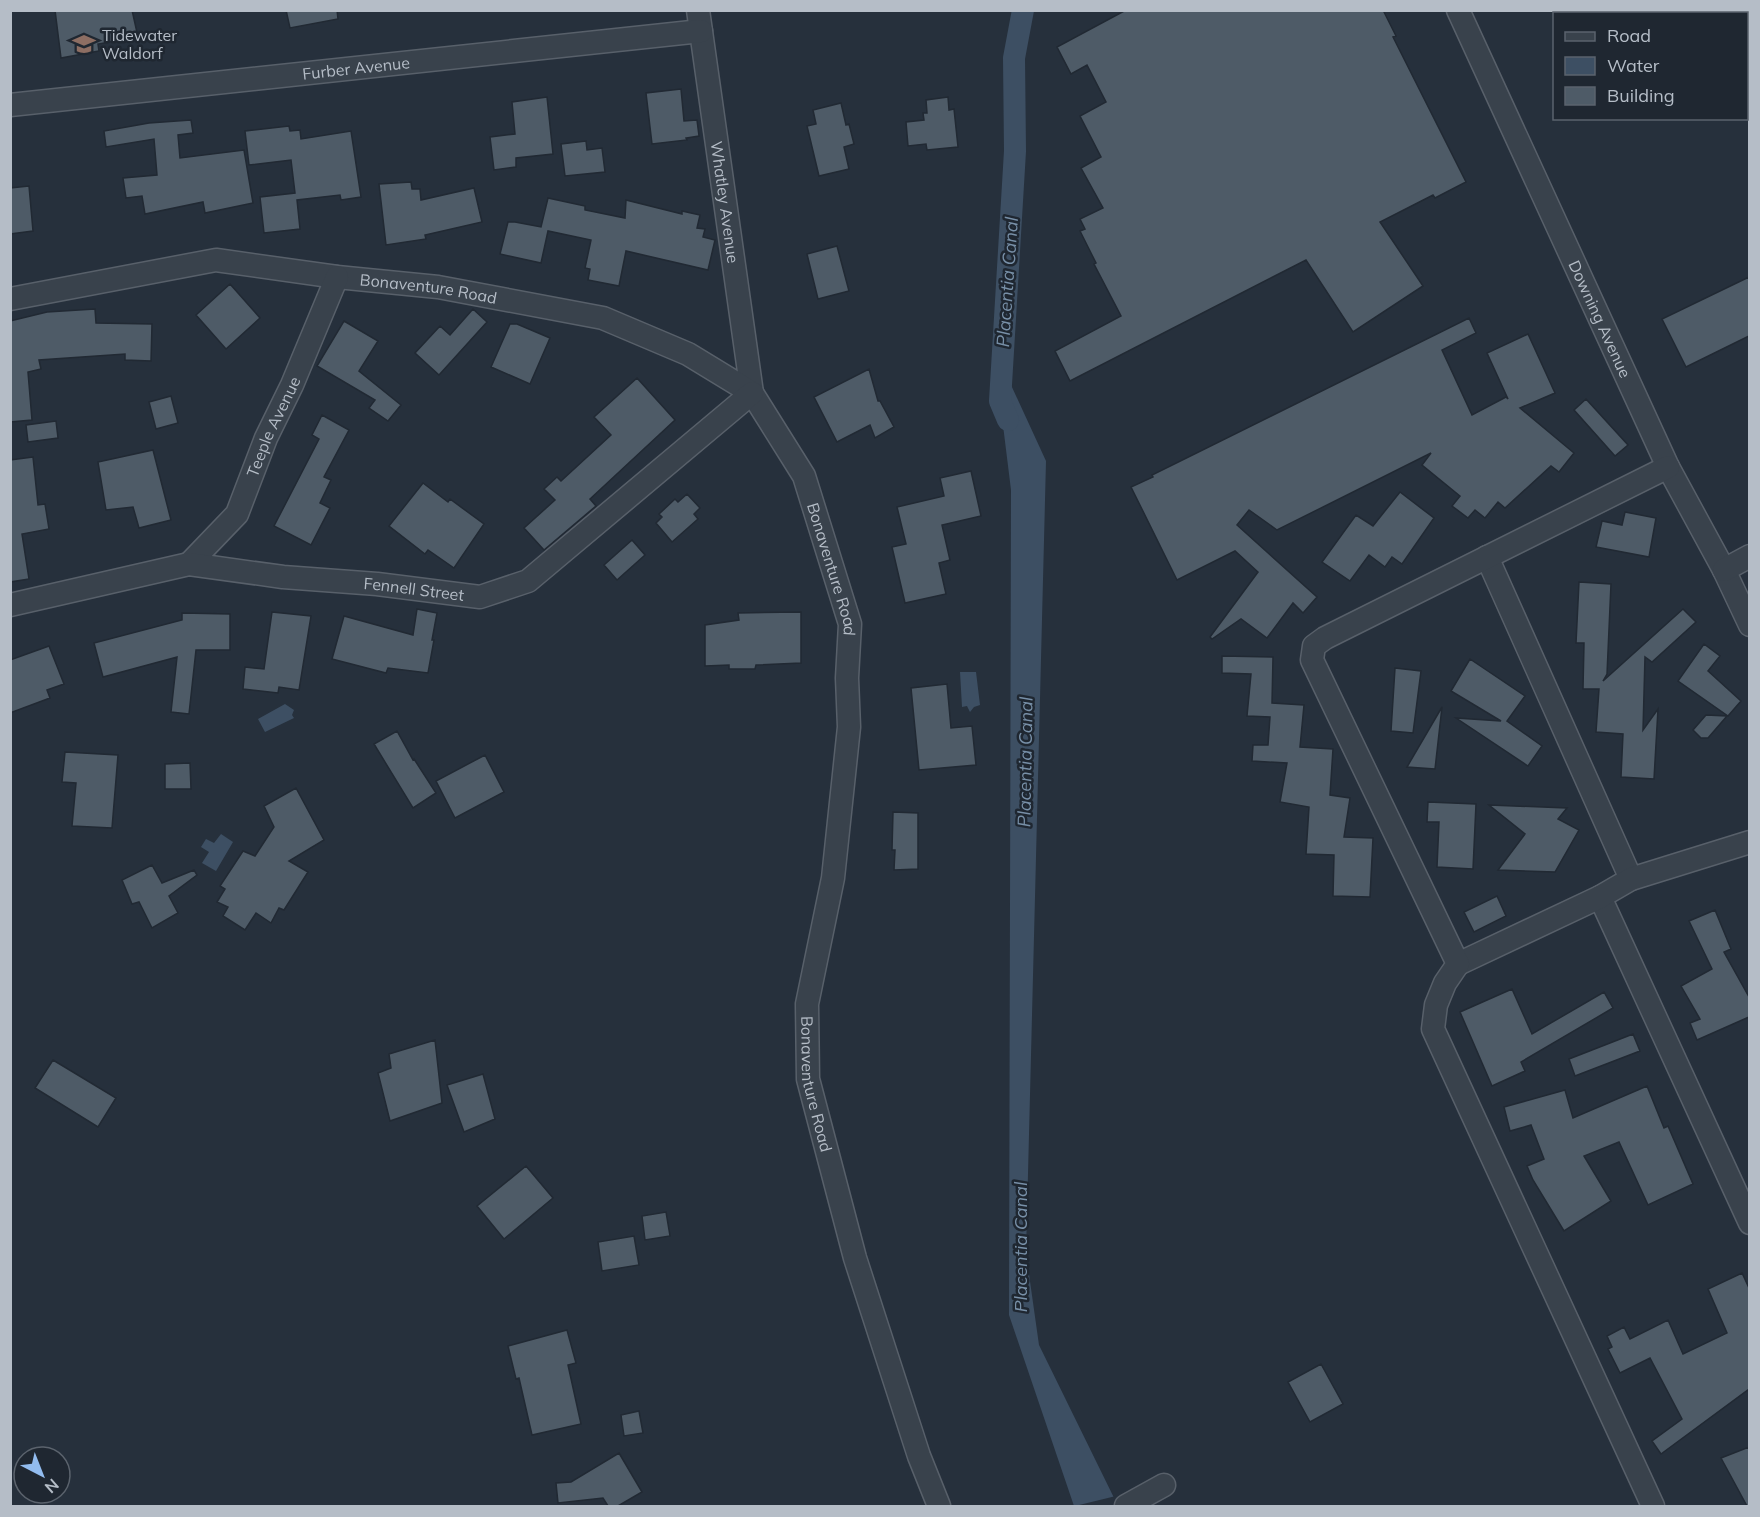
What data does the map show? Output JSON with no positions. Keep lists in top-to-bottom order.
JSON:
{
  "streets": {
    "street": [
      "Furber Avenue",
      "Whatley Avenue",
      "Bonaventure Road",
      "Downing Avenue",
      "Teeple Avenue",
      "Fennell Street"
    ]
  },
  "crossings": [
    ["Furber Avenue", "Whatley Avenue"],
    ["Whatley Avenue", "Bonaventure Road"],
    ["Whatley Avenue", "Fennell Street"],
    ["Bonaventure Road", "Teeple Avenue"],
    ["Bonaventure Road", "Fennell Street"],
    ["Teeple Avenue", "Fennell Street"]
  ],
  "water": ["Placentia Canal"],
  "places": {
    "school or university": ["Tidewater Waldorf"]
  },
  "legend": ["Road", "Water", "Building"],
  "north": "bottom right"
}
